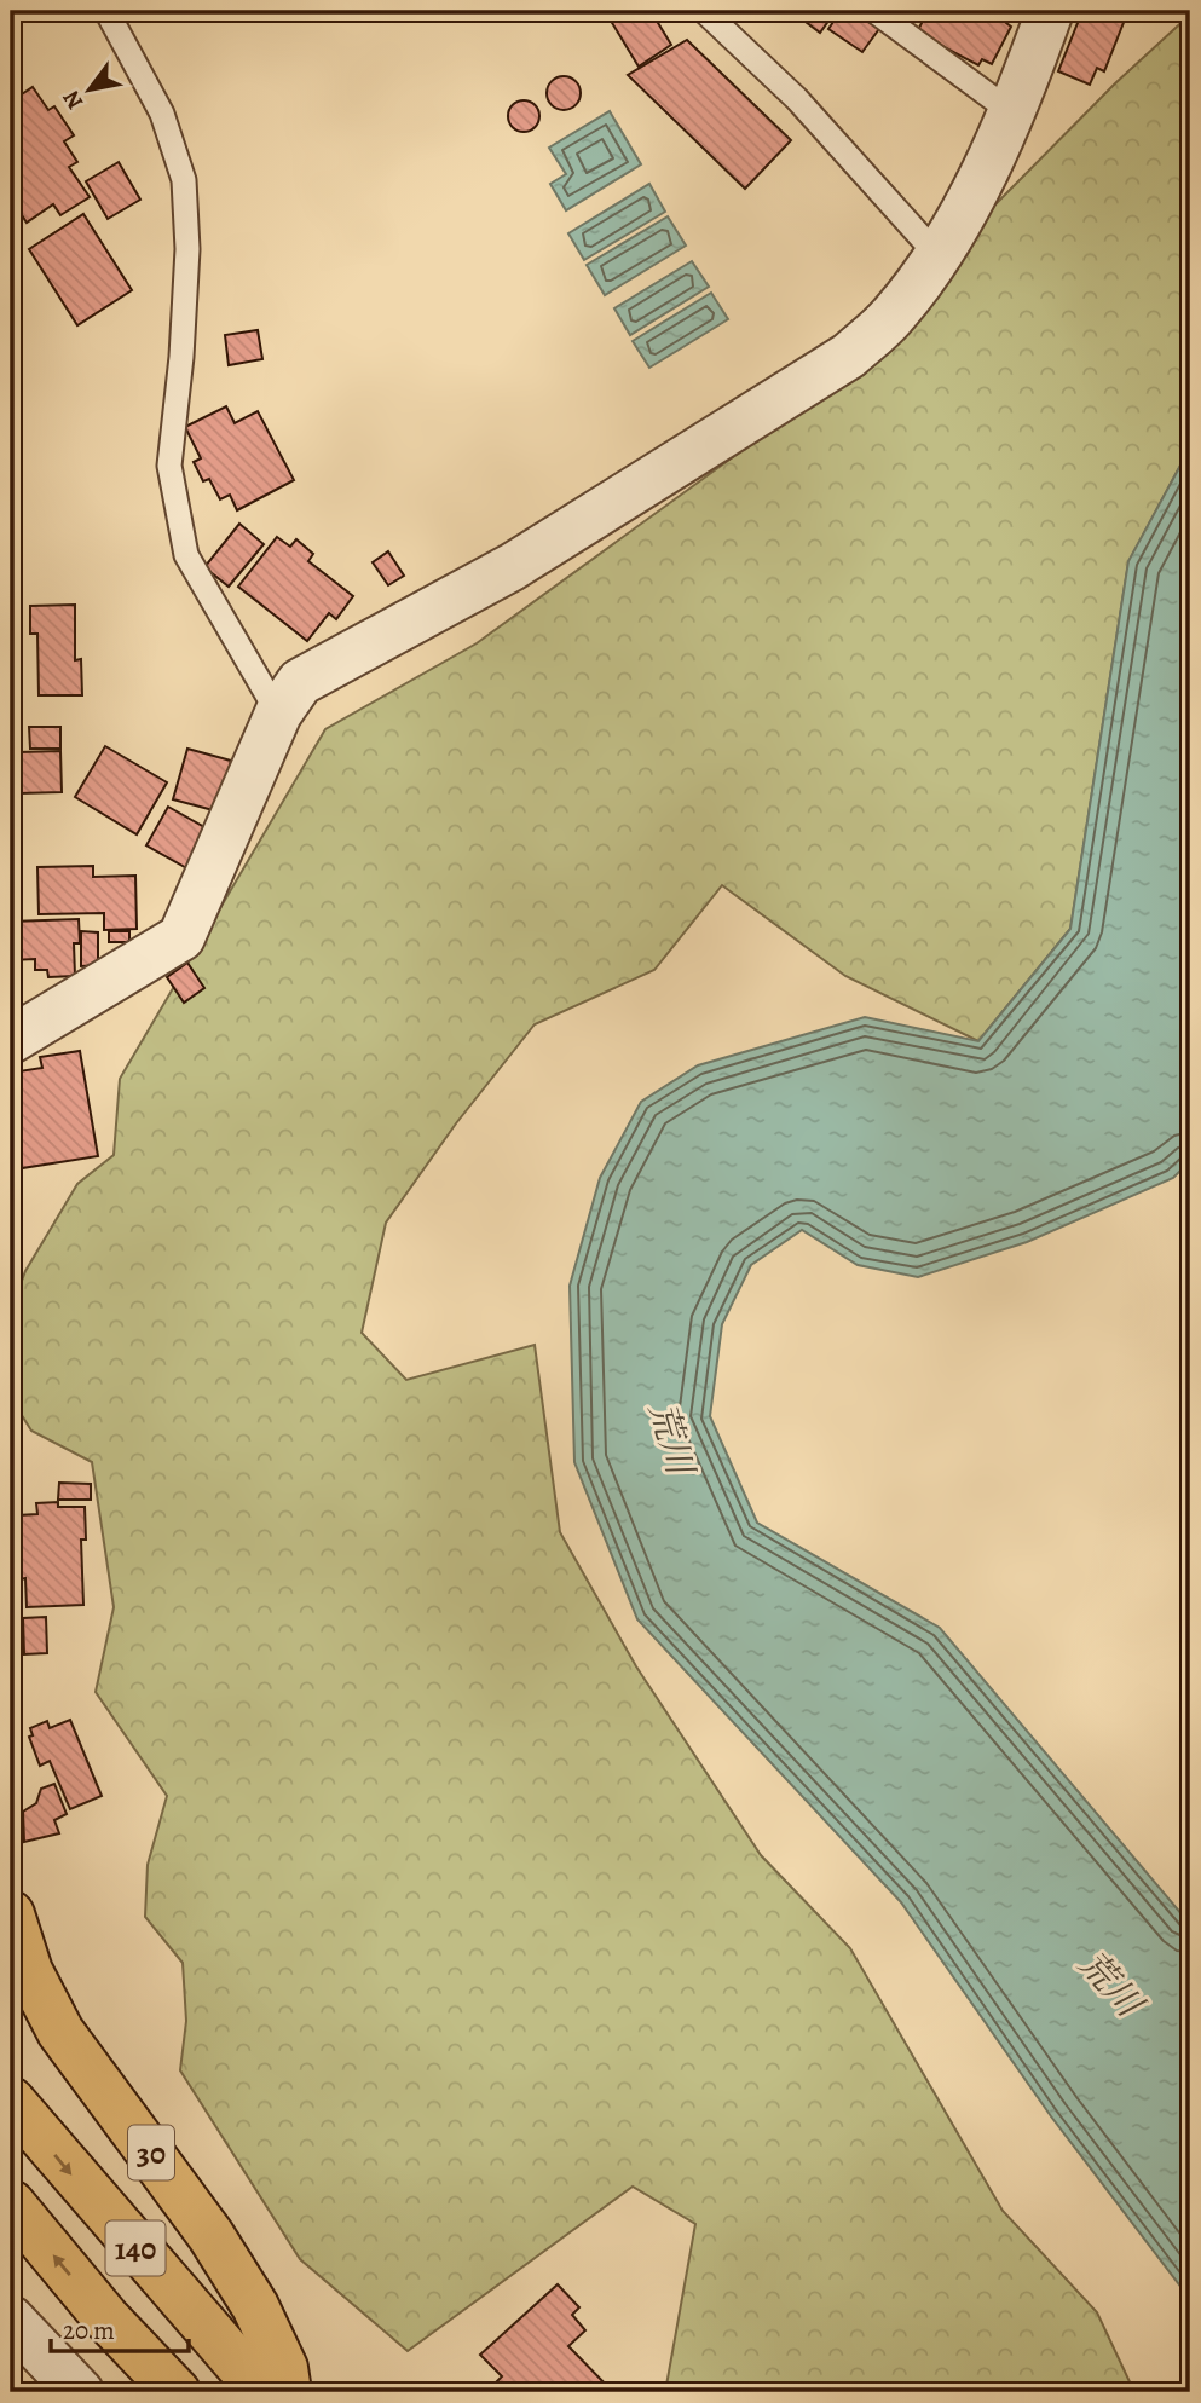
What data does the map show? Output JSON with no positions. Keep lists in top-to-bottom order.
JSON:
{
  "streets": {
    "main road": ["30", "140"]
  },
  "water": ["荒川"],
  "scale_bar": "20 m",
  "north": "bottom left"
}
